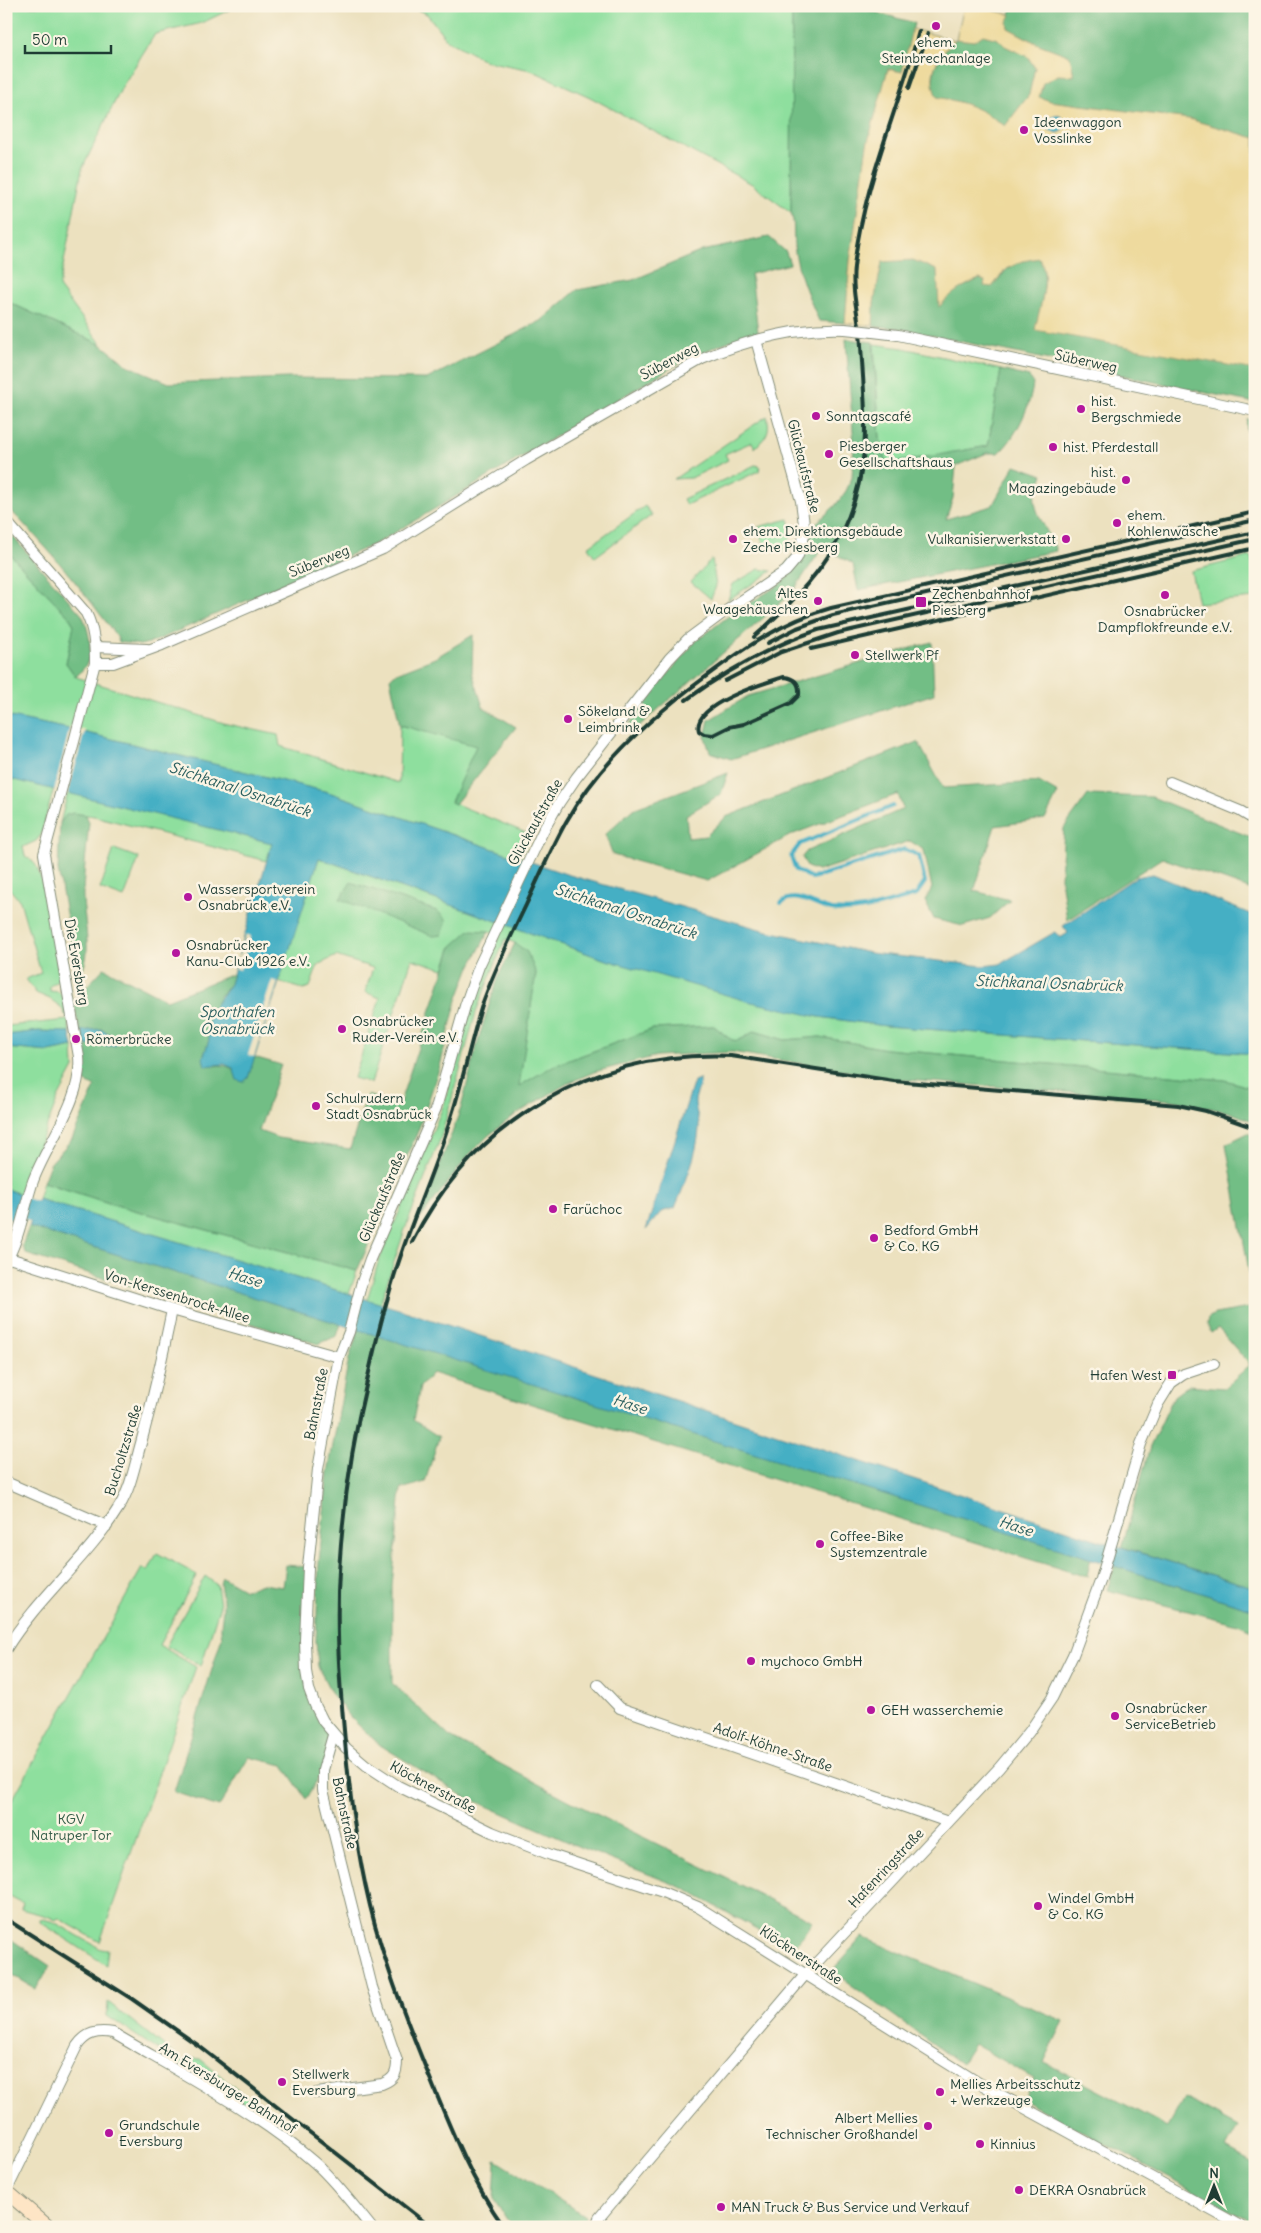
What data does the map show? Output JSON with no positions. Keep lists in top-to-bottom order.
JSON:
{
  "streets": {
    "street": [
      "Süberweg",
      "Glückaufstraße",
      "Die Eversburg",
      "Von-Kerssenbrock-Allee",
      "Bahnstraße",
      "Bucholtzstraße",
      "Adolf-Köhne-Straße",
      "Klöcknerstraße",
      "Hafenringstraße",
      "Am Eversburger Bahnhof"
    ]
  },
  "crossings": [
    ["Süberweg", "Glückaufstraße"],
    ["Süberweg", "Die Eversburg"],
    ["Glückaufstraße", "Von-Kerssenbrock-Allee"],
    ["Glückaufstraße", "Bahnstraße"],
    ["Die Eversburg", "Von-Kerssenbrock-Allee"],
    ["Von-Kerssenbrock-Allee", "Bahnstraße"],
    ["Von-Kerssenbrock-Allee", "Bucholtzstraße"],
    ["Bahnstraße", "Klöcknerstraße"],
    ["Adolf-Köhne-Straße", "Hafenringstraße"],
    ["Klöcknerstraße", "Hafenringstraße"]
  ],
  "water": ["Stichkanal Osnabrück", "Sporthafen Osnabrück", "Hase"],
  "parks": ["KGV Natruper Tor"],
  "places": {
    "other": [
      "ehem. Steinbrechanlage",
      "Ideenwaggon Vosslinke",
      "hist. Bergschmiede",
      "Sonntagscafé",
      "hist. Pferdestall",
      "Piesberger Gesellschaftshaus",
      "hist. Magazingebäude",
      "ehem. Kohlenwäsche",
      "ehem. Direktionsgebäude Zeche Piesberg",
      "Vulkanisierwerkstatt",
      "Osnabrücker Dampflokfreunde e.V.",
      "Altes Waagehäuschen",
      "Stellwerk Pf",
      "Sökeland & Leimbrink",
      "Wassersportverein Osnabrück e.V.",
      "Osnabrücker Kanu-Club 1926 e.V.",
      "Osnabrücker Ruder-Verein e.V.",
      "Römerbrücke",
      "Schulrudern Stadt Osnabrück",
      "Farüchoc",
      "Bedford GmbH & Co. KG",
      "Coffee-Bike Systemzentrale",
      "mychoco GmbH",
      "GEH wasserchemie",
      "Osnabrücker ServiceBetrieb",
      "Windel GmbH & Co. KG",
      "Stellwerk Eversburg",
      "Mellies Arbeitsschutz + Werkzeuge",
      "Albert Mellies Technischer Großhandel",
      "Grundschule Eversburg",
      "Kinnius",
      "DEKRA Osnabrück",
      "MAN Truck & Bus Service und Verkauf"
    ],
    "transit": ["Zechenbahnhof Piesberg", "Hafen West"]
  },
  "scale_bar": "50 m",
  "north": "top"
}
